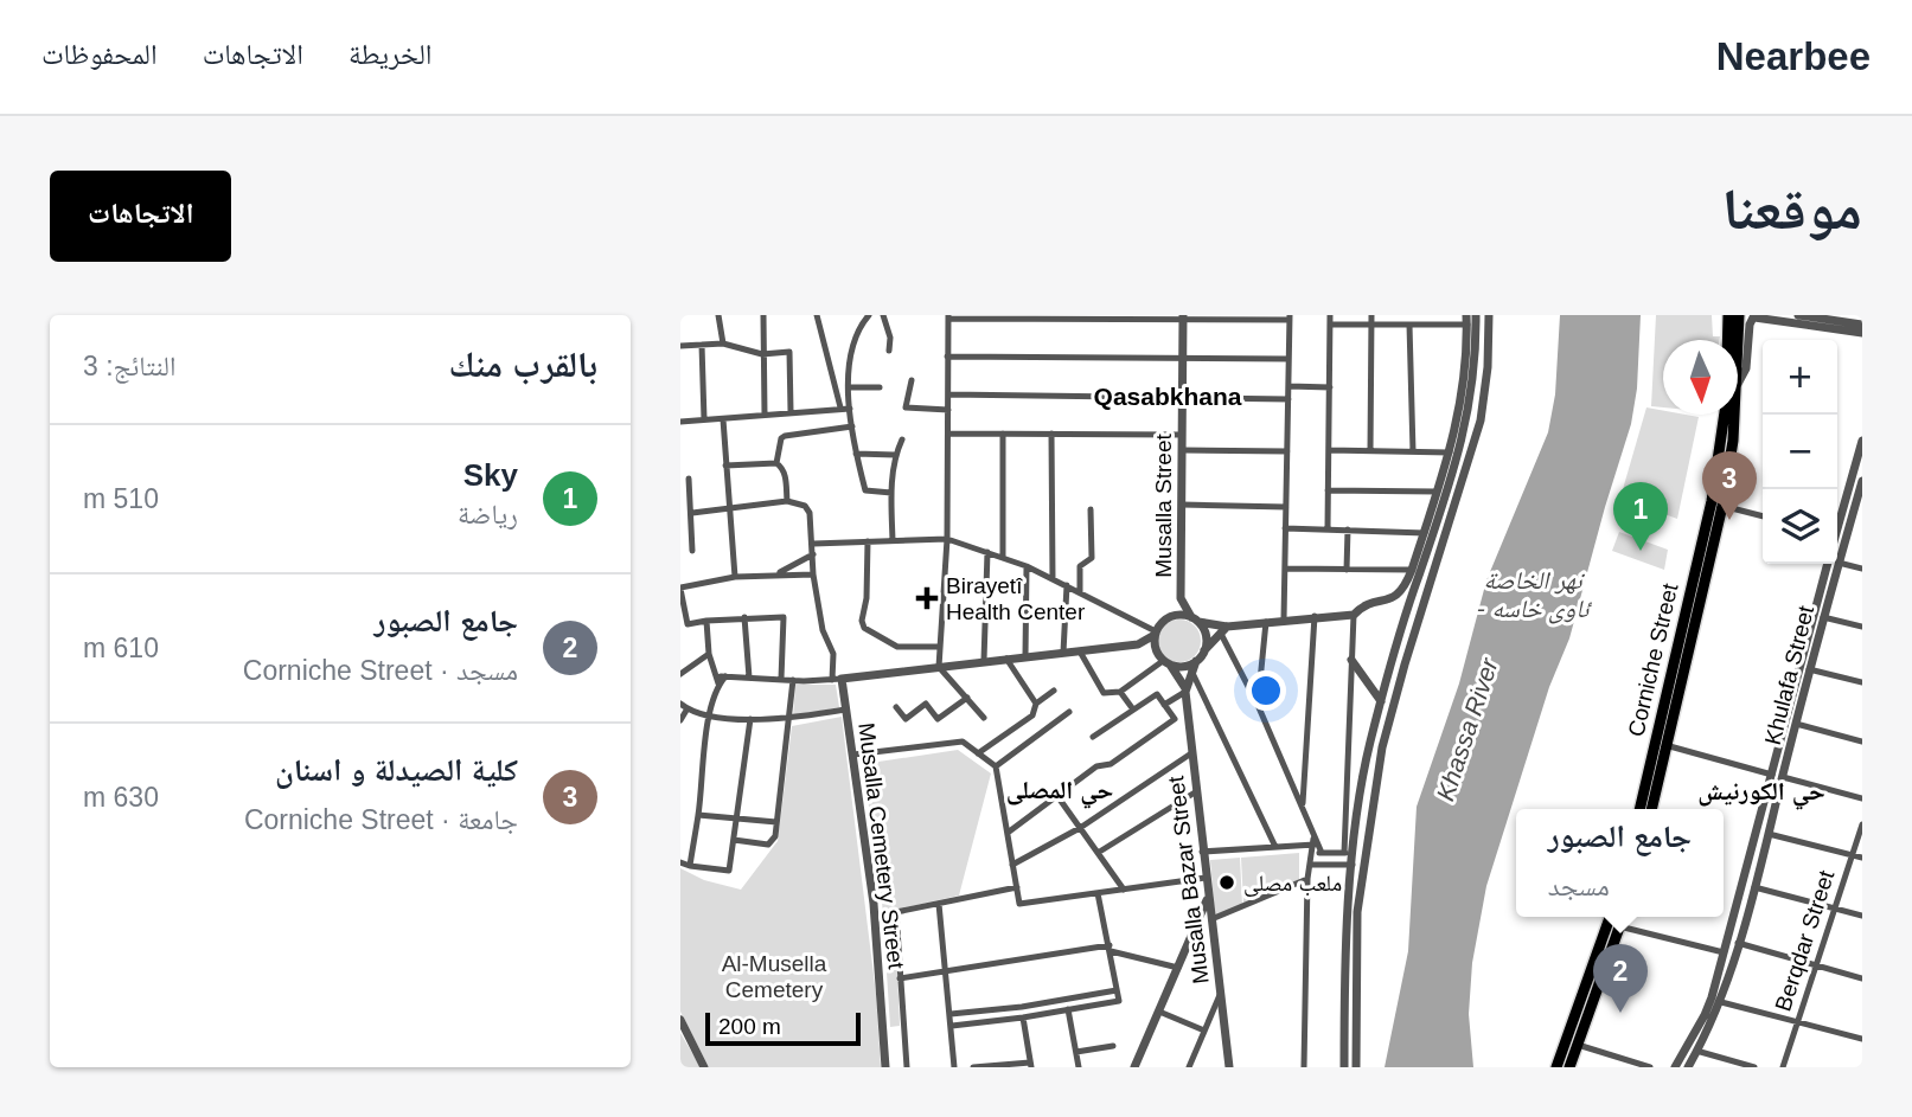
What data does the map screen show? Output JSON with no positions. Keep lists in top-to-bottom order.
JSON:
{
  "streets": {
    "main road": ["Corniche Street"],
    "street": [
      "Musalla Street",
      "Khulafa Street",
      "Musalla Cemetery Street",
      "Musalla Bazar Street",
      "Berqdar Street"
    ]
  },
  "crossings": [
    ["Musalla Street", "Musalla Bazar Street"]
  ],
  "districts": ["Qasabkhana", "حي المصلى", "حي الكورنيش"],
  "water": ["نهر الخاصة - ئاوی خاسە", "Khassa River"],
  "parks": ["Al-Musella Cemetery"],
  "places": {
    "health": ["Birayetî Health Center"],
    "other": ["ملعب مصلى"]
  },
  "scale_bar": "200 m",
  "north": "bottom",
  "page": {
    "header": "Nearbee",
    "nav": ["الخريطة", "الاتجاهات", "المحفوظات"],
    "title": "موقعنا",
    "buttons": "الاتجاهات",
    "heading": ["بالقرب منك", "النتائج: 3"],
    "map_buttons": ["+", "−"],
    "list": [
      {
        "mark": "1",
        "name": "Sky",
        "note": "رياضة",
        "value": "510 m"
      },
      {
        "mark": "2",
        "name": "جامع الصبور",
        "note": "مسجد · Corniche Street",
        "value": "610 m"
      },
      {
        "mark": "3",
        "name": "كلية الصيدلة و اسنان",
        "note": "جامعة · Corniche Street",
        "value": "630 m"
      }
    ],
    "pins": ["3", "1", "2"],
    "popup": ["جامع الصبور", "مسجد"],
    "scale": "200 m"
  }
}
